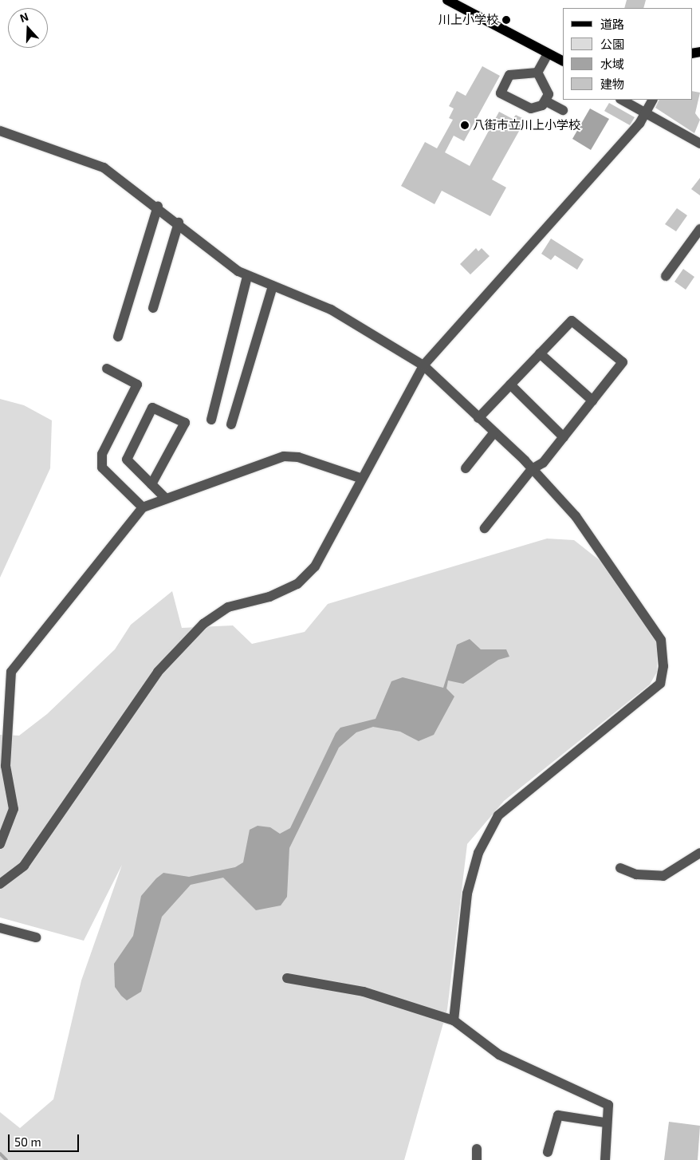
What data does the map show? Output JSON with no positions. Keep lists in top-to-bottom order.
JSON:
{
  "places": ["川上小学校", "八街市立川上小学校"],
  "legend": [
    "道路",
    "公園",
    "水域",
    "建物"
  ],
  "scale_bar": "50 m",
  "north": "top"
}
